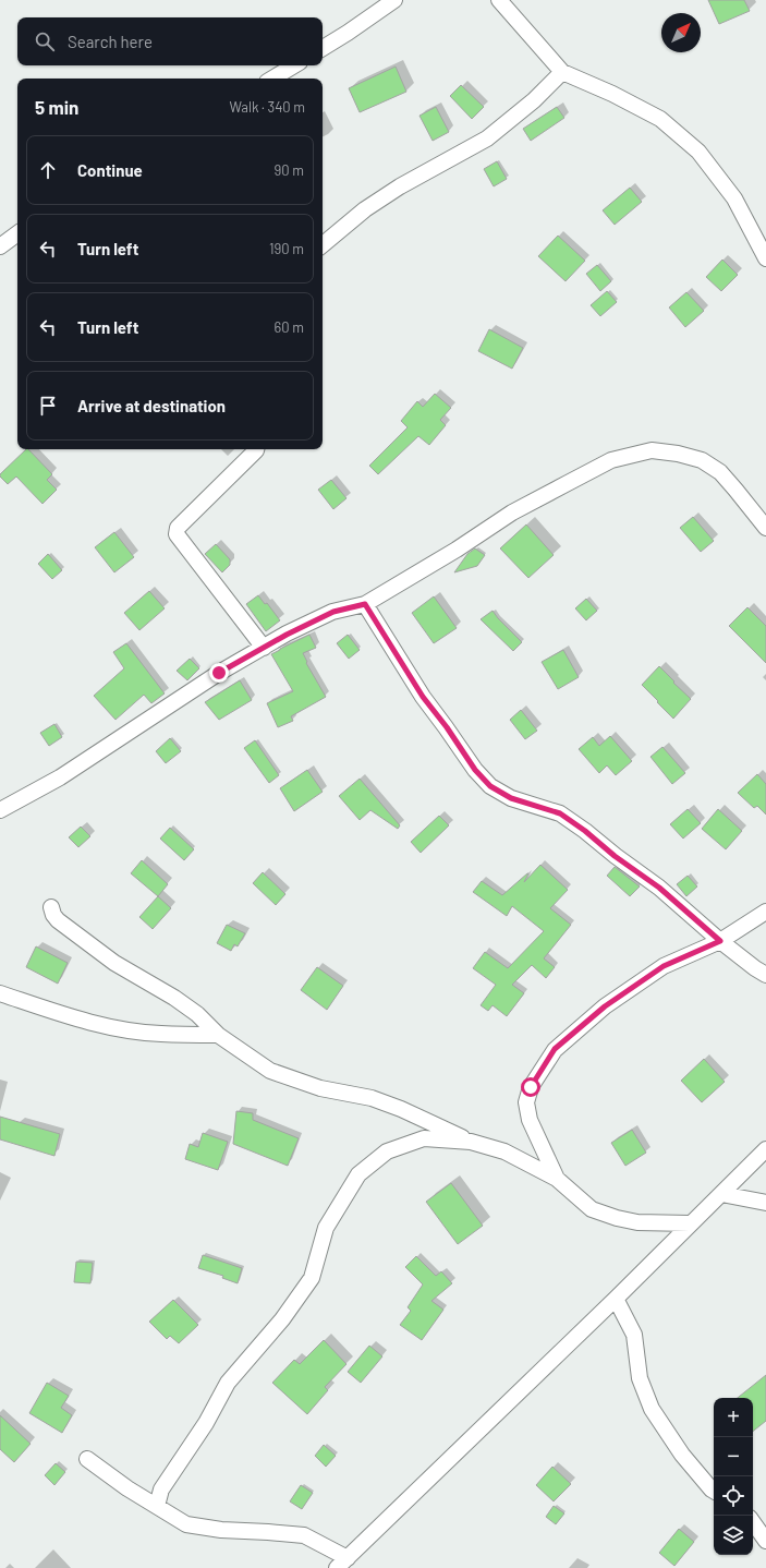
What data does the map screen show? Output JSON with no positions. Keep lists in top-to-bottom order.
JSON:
{
  "north": "top right",
  "page": {
    "search": "Search here",
    "heading": ["5 min", "Walk · 340 m"],
    "list": [
      ["Continue", "90 m"],
      ["Turn left", "190 m"],
      ["Turn left", "60 m"],
      "Arrive at destination"
    ],
    "map_buttons": ["+", "−"]
  }
}
